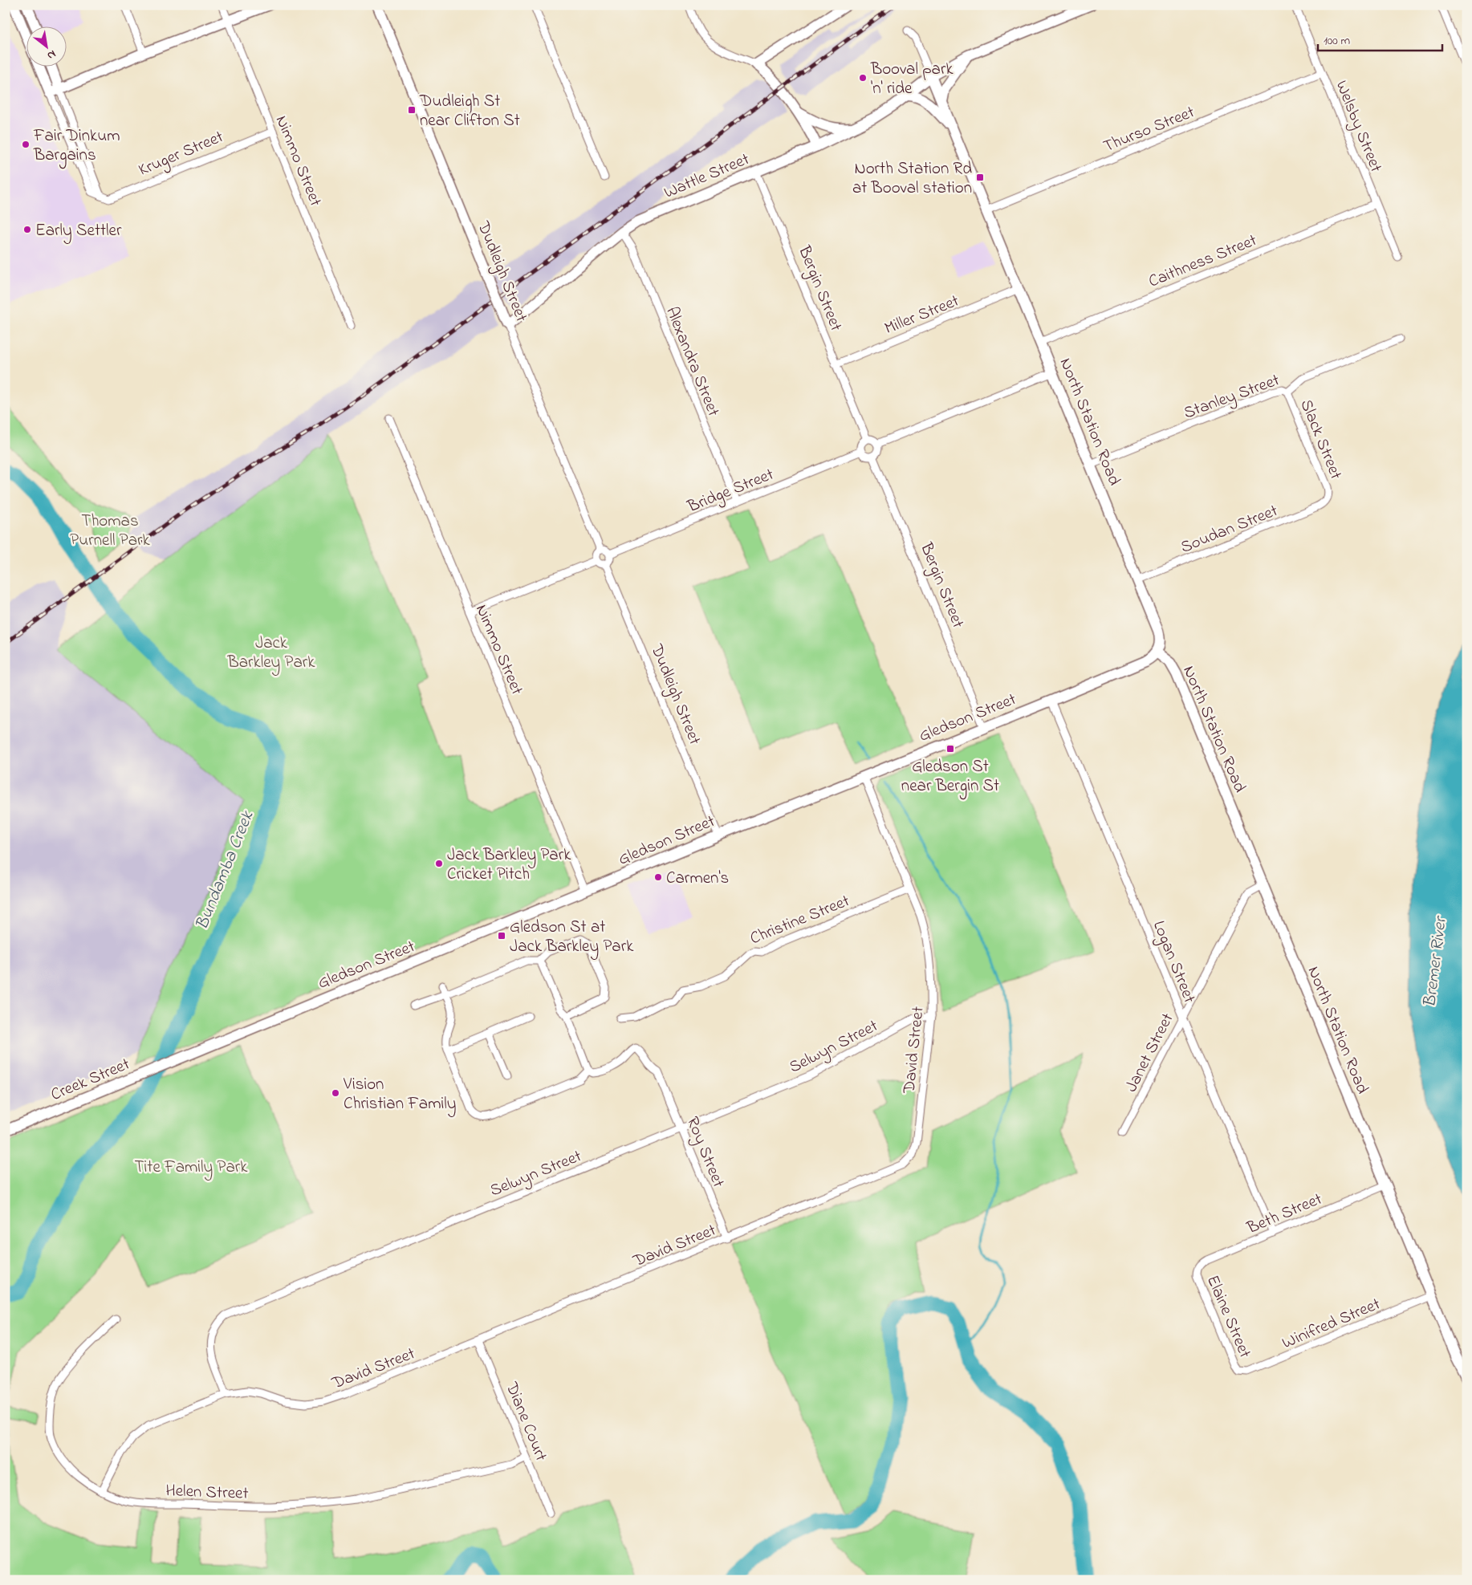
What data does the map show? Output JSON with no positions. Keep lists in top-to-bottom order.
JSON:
{
  "streets": {
    "street": [
      "Welsby Street",
      "Thurso Street",
      "Kruger Street",
      "Nimmo Street",
      "Wattle Street",
      "Caithness Street",
      "Dudleigh Street",
      "Bergin Street",
      "Miller Street",
      "Alexandra Street",
      "Stanley Street",
      "North Station Road",
      "Slack Street",
      "Bridge Street",
      "Soudan Street",
      "Gledson Street",
      "Christine Street",
      "Logan Street",
      "Selwyn Street",
      "David Street",
      "Janet Street",
      "Creek Street",
      "Roy Street",
      "Beth Street",
      "Elaine Street",
      "Winifred Street",
      "Diane Court",
      "Helen Street"
    ]
  },
  "crossings": [
    ["Welsby Street", "Thurso Street"],
    ["Welsby Street", "Caithness Street"],
    ["Thurso Street", "North Station Road"],
    ["Kruger Street", "Nimmo Street"],
    ["Nimmo Street", "Gledson Street"],
    ["Wattle Street", "Dudleigh Street"],
    ["Wattle Street", "Bergin Street"],
    ["Wattle Street", "Alexandra Street"],
    ["Wattle Street", "North Station Road"],
    ["Caithness Street", "North Station Road"],
    ["Dudleigh Street", "Bridge Street"],
    ["Dudleigh Street", "Gledson Street"],
    ["Bergin Street", "Miller Street"],
    ["Bergin Street", "Bridge Street"],
    ["Bergin Street", "Gledson Street"],
    ["Miller Street", "North Station Road"],
    ["Alexandra Street", "Bridge Street"],
    ["Stanley Street", "North Station Road"],
    ["Stanley Street", "Slack Street"],
    ["North Station Road", "Soudan Street"],
    ["North Station Road", "Gledson Street"],
    ["North Station Road", "Janet Street"],
    ["North Station Road", "Beth Street"],
    ["North Station Road", "Winifred Street"],
    ["Slack Street", "Soudan Street"],
    ["Gledson Street", "Logan Street"],
    ["Gledson Street", "David Street"],
    ["Gledson Street", "Creek Street"],
    ["Christine Street", "David Street"],
    ["Logan Street", "Janet Street"],
    ["Logan Street", "Beth Street"],
    ["Selwyn Street", "David Street"],
    ["Selwyn Street", "Roy Street"],
    ["David Street", "Roy Street"],
    ["David Street", "Diane Court"],
    ["David Street", "Helen Street"],
    ["Beth Street", "Elaine Street"],
    ["Elaine Street", "Winifred Street"],
    ["Diane Court", "Helen Street"]
  ],
  "water": ["Bundamba Creek", "Bremer River"],
  "parks": ["Thomas Purnell Park", "Jack Barkley Park", "Tite Family Park"],
  "places": {
    "other": [
      "Booval park 'n' ride",
      "Fair Dinkum Bargains",
      "Early Settler",
      "Jack Barkley Park Cricket Pitch",
      "Carmen's",
      "Vision Christian Family"
    ],
    "transit": [
      "Dudleigh St near Clifton St",
      "North Station Rd at Booval station",
      "Gledson St near Bergin St",
      "Gledson St at Jack Barkley Park"
    ]
  },
  "scale_bar": "100 m",
  "north": "bottom right"
}
